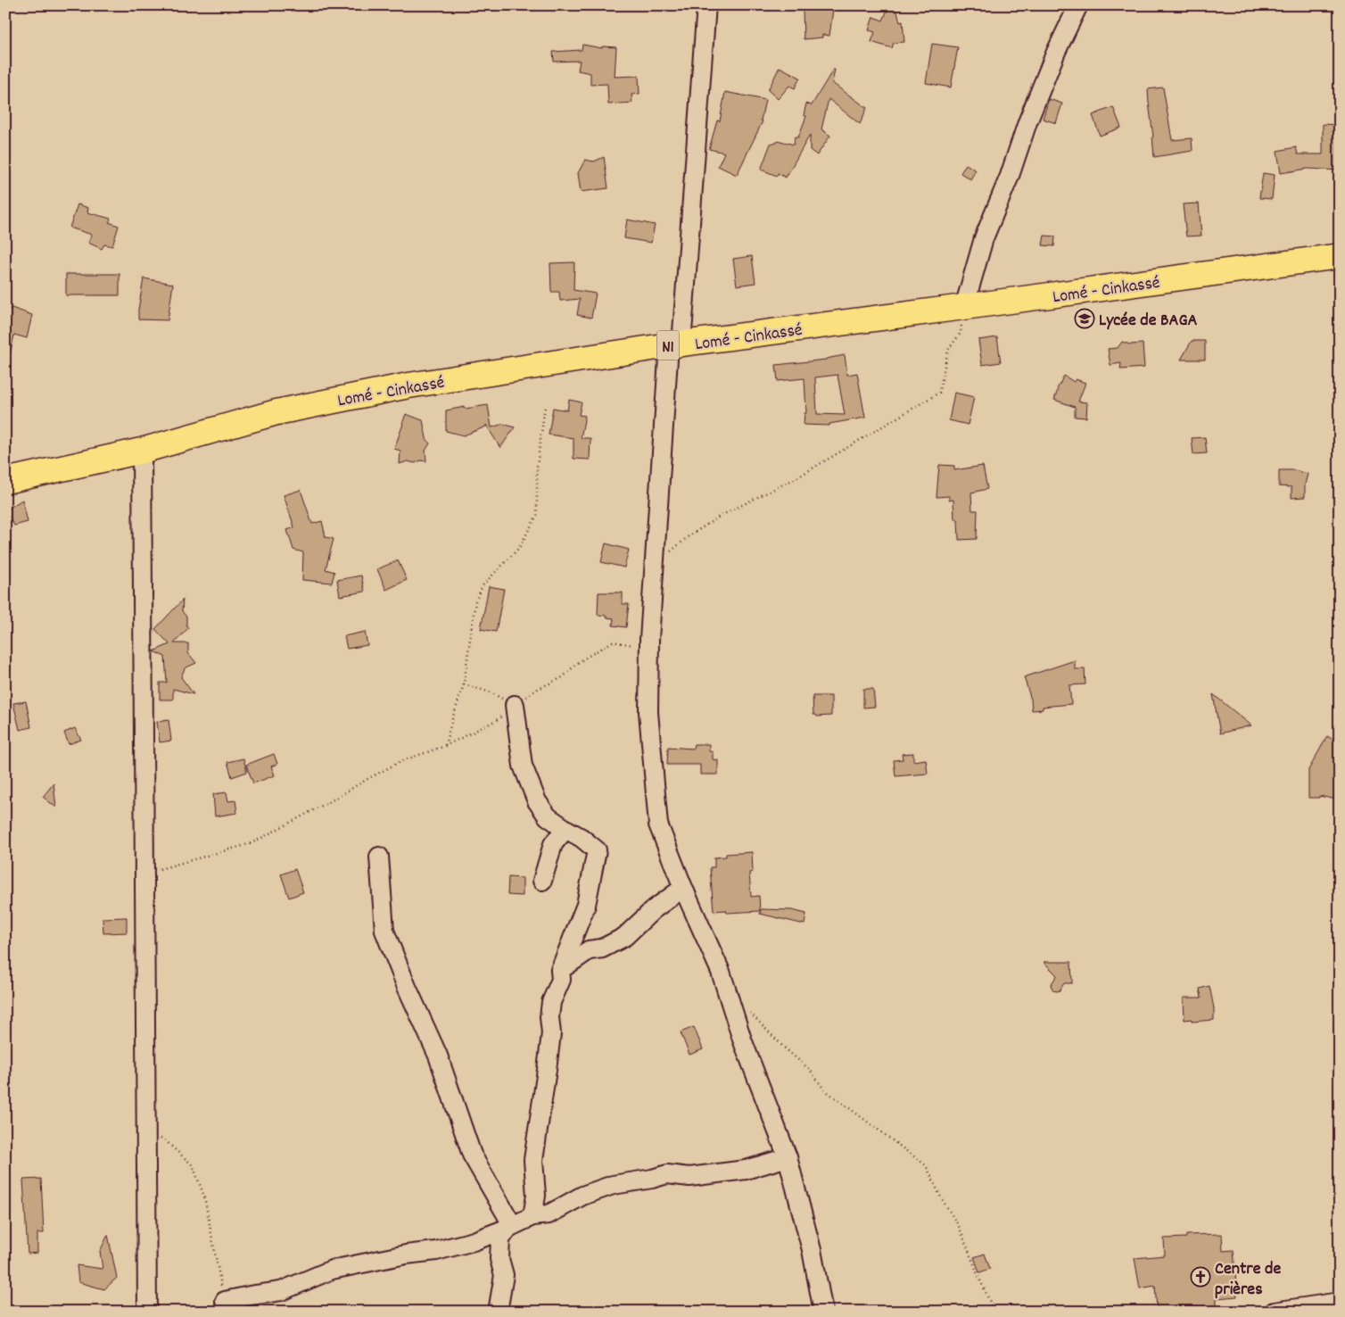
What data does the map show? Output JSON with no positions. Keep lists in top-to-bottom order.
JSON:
{
  "streets": {
    "highway": ["Lomé - Cinkassé", "N1"]
  },
  "places": {
    "school or university": ["Lycée de BAGA"],
    "church": ["Centre de prières"]
  }
}
